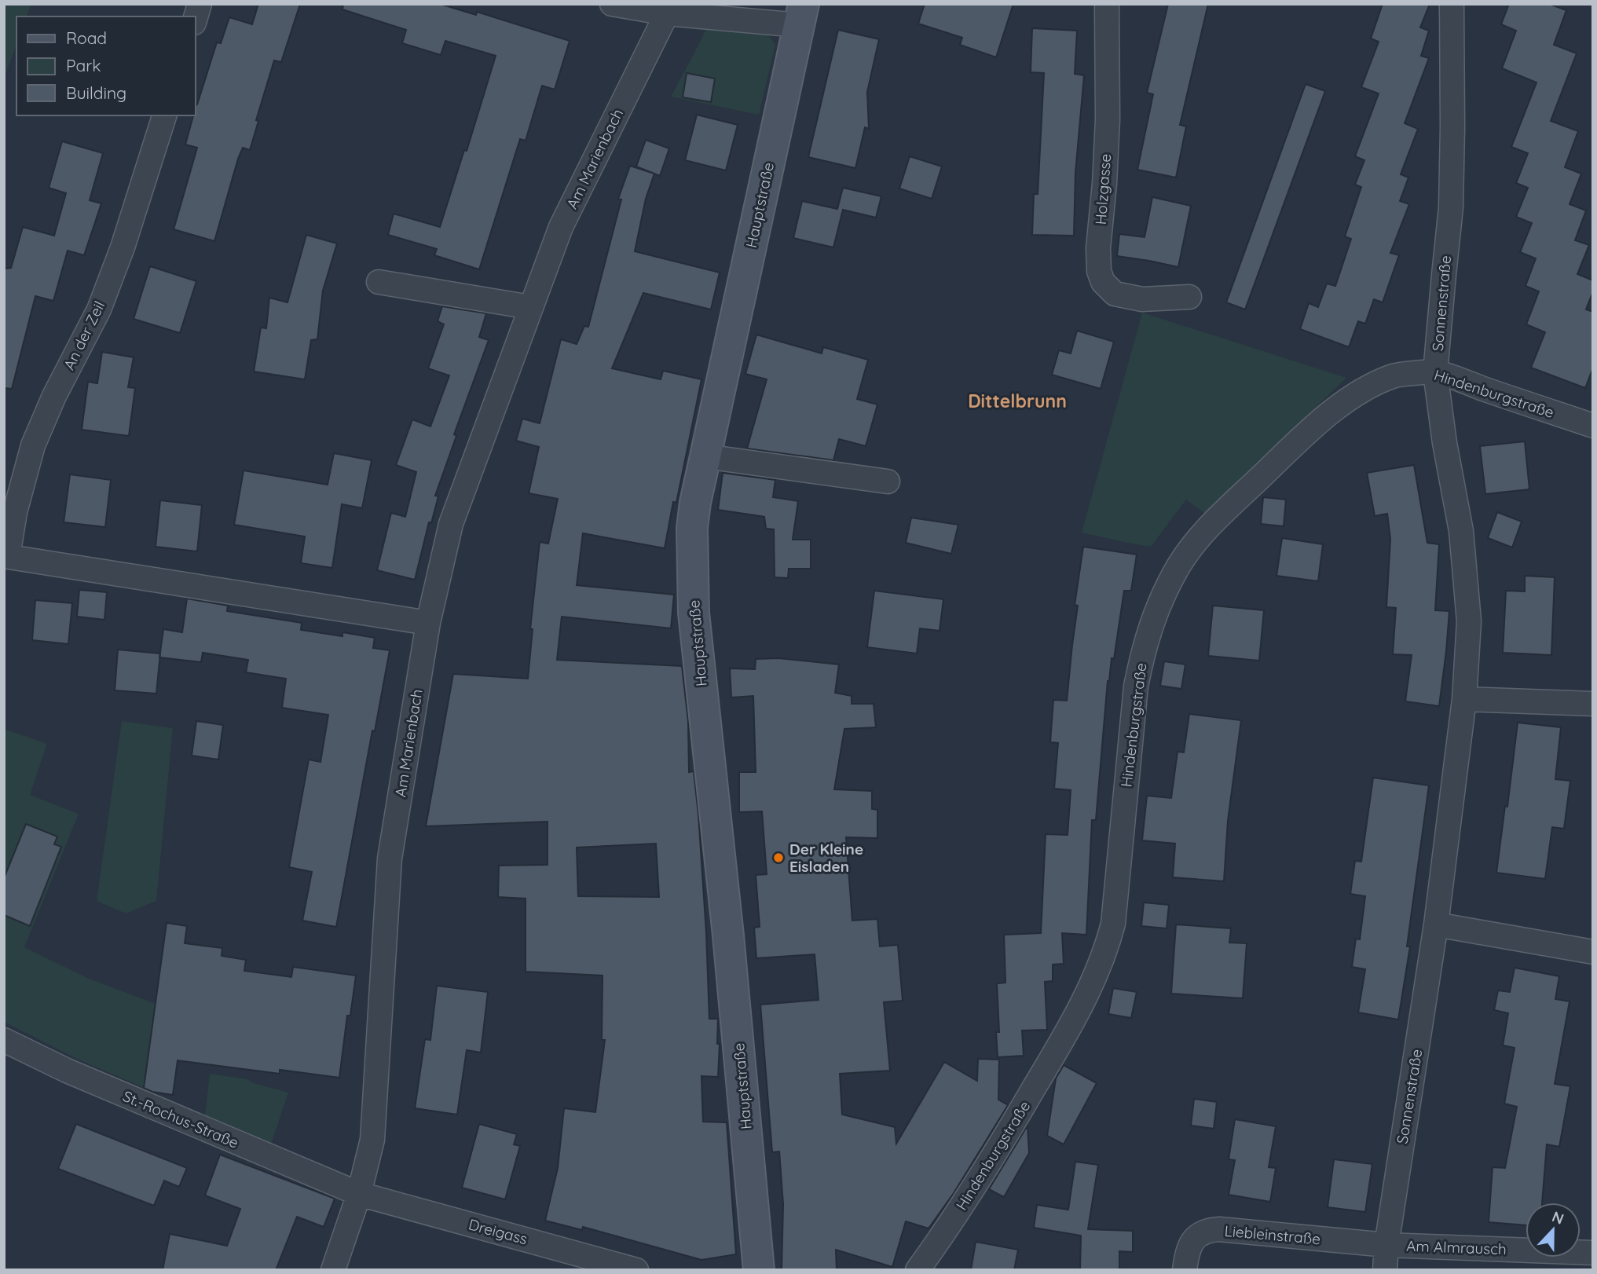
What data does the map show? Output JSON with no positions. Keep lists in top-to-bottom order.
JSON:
{
  "streets": {
    "street": [
      "Am Marienbach",
      "Holzgasse",
      "Hauptstraße",
      "Sonnenstraße",
      "An der Zeil",
      "Hindenburgstraße",
      "St.-Rochus-Straße",
      "Dreigass",
      "Liebleinstraße",
      "Am Almrausch"
    ]
  },
  "crossings": [
    ["Am Marienbach", "An der Zeil"],
    ["Am Marienbach", "St.-Rochus-Straße"],
    ["Am Marienbach", "Dreigass"],
    ["Sonnenstraße", "Hindenburgstraße"],
    ["Sonnenstraße", "Liebleinstraße"],
    ["Sonnenstraße", "Am Almrausch"],
    ["St.-Rochus-Straße", "Dreigass"],
    ["Liebleinstraße", "Am Almrausch"]
  ],
  "districts": ["Dittelbrunn"],
  "places": ["Der Kleine Eisladen"],
  "legend": ["Road", "Park", "Building"],
  "north": "top"
}
